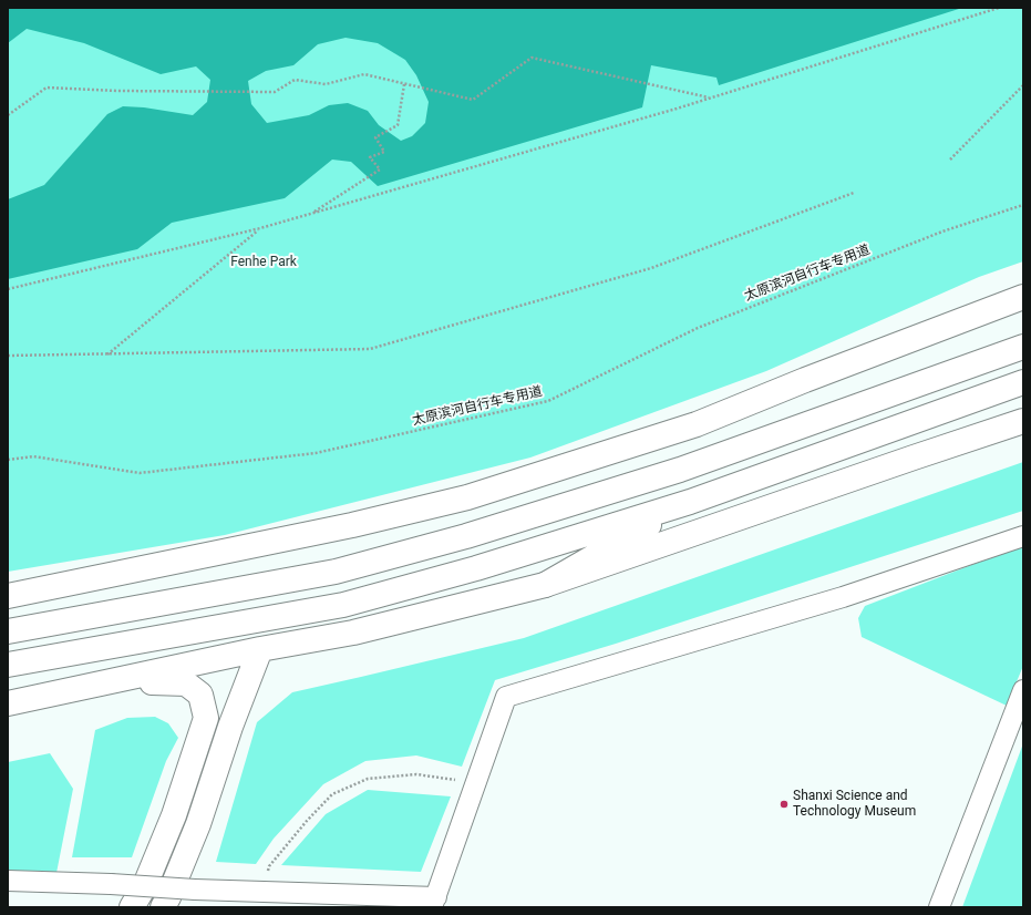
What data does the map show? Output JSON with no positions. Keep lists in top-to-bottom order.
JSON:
{
  "streets": {
    "path": ["太原滨河自行车专用道"]
  },
  "parks": ["Fenhe Park"],
  "places": ["Shanxi Science and Technology Museum"]
}
